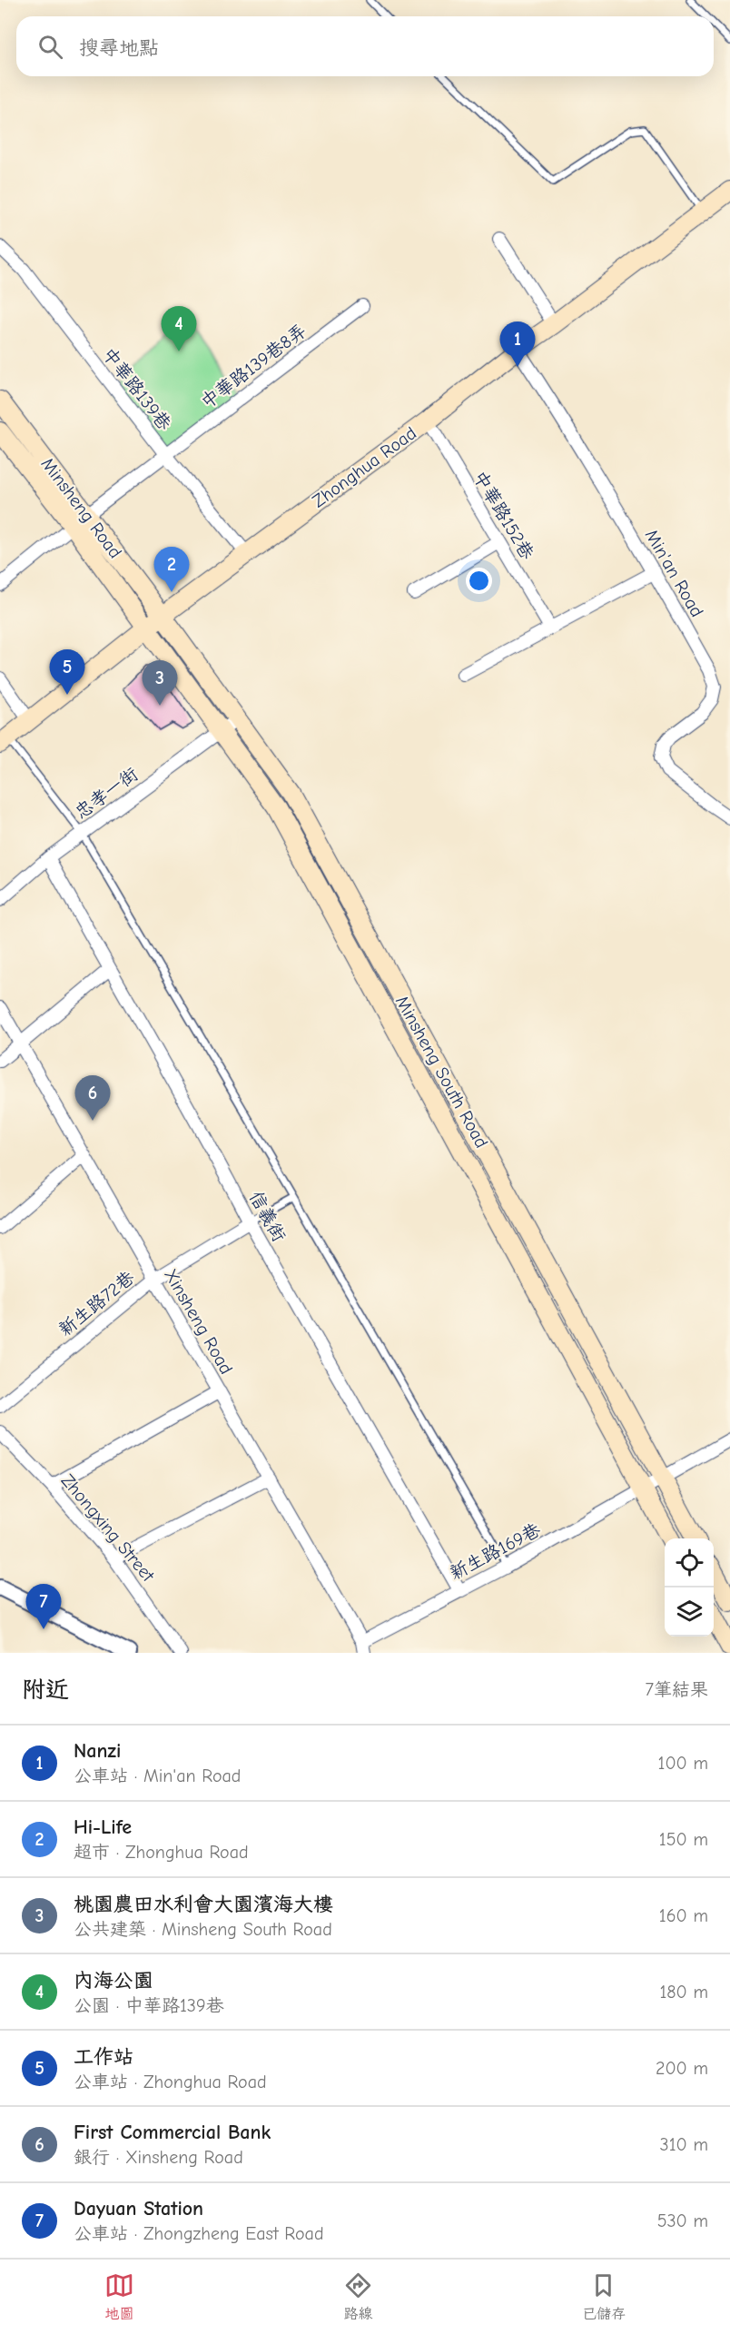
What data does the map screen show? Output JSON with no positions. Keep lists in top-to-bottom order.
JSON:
{
  "streets": {
    "main road": ["Zhonghua Road", "Minsheng Road", "Minsheng South Road"],
    "street": [
      "中華路139巷8弄",
      "中華路139巷",
      "中華路152巷",
      "Min'an Road",
      "忠孝一街",
      "信義街",
      "新生路72巷",
      "Xinsheng Road",
      "Zhongxing Street",
      "新生路169巷"
    ]
  },
  "crossings": [
    ["中華路139巷8弄", "中華路139巷"],
    ["中華路139巷8弄", "Minsheng Road"],
    ["中華路139巷", "Zhonghua Road"],
    ["Zhonghua Road", "Minsheng Road"],
    ["Zhonghua Road", "中華路152巷"],
    ["Zhonghua Road", "Min'an Road"],
    ["Zhonghua Road", "Minsheng South Road"],
    ["Minsheng Road", "Minsheng South Road"],
    ["忠孝一街", "Minsheng South Road"],
    ["忠孝一街", "信義街"],
    ["Minsheng South Road", "新生路169巷"],
    ["信義街", "新生路72巷"],
    ["信義街", "新生路169巷"],
    ["新生路72巷", "Xinsheng Road"],
    ["Xinsheng Road", "新生路169巷"]
  ],
  "page": {
    "search": "搜尋地點",
    "pins": [
      "4",
      "1",
      "2",
      "5",
      "3",
      "6",
      "7"
    ],
    "heading": ["附近", "7筆結果"],
    "list": [
      {
        "mark": "1",
        "name": "Nanzi",
        "note": "公車站 · Min'an Road",
        "value": "100 m"
      },
      {
        "mark": "2",
        "name": "Hi-Life",
        "note": "超市 · Zhonghua Road",
        "value": "150 m"
      },
      {
        "mark": "3",
        "name": "桃園農田水利會大園濱海大樓",
        "note": "公共建築 · Minsheng South Road",
        "value": "160 m"
      },
      {
        "mark": "4",
        "name": "內海公園",
        "note": "公園 · 中華路139巷",
        "value": "180 m"
      },
      {
        "mark": "5",
        "name": "工作站",
        "note": "公車站 · Zhonghua Road",
        "value": "200 m"
      },
      {
        "mark": "6",
        "name": "First Commercial Bank",
        "note": "銀行 · Xinsheng Road",
        "value": "310 m"
      },
      {
        "mark": "7",
        "name": "Dayuan Station",
        "note": "公車站 · Zhongzheng East Road",
        "value": "530 m"
      }
    ],
    "nav": ["地圖", "路線", "已儲存"]
  }
}
